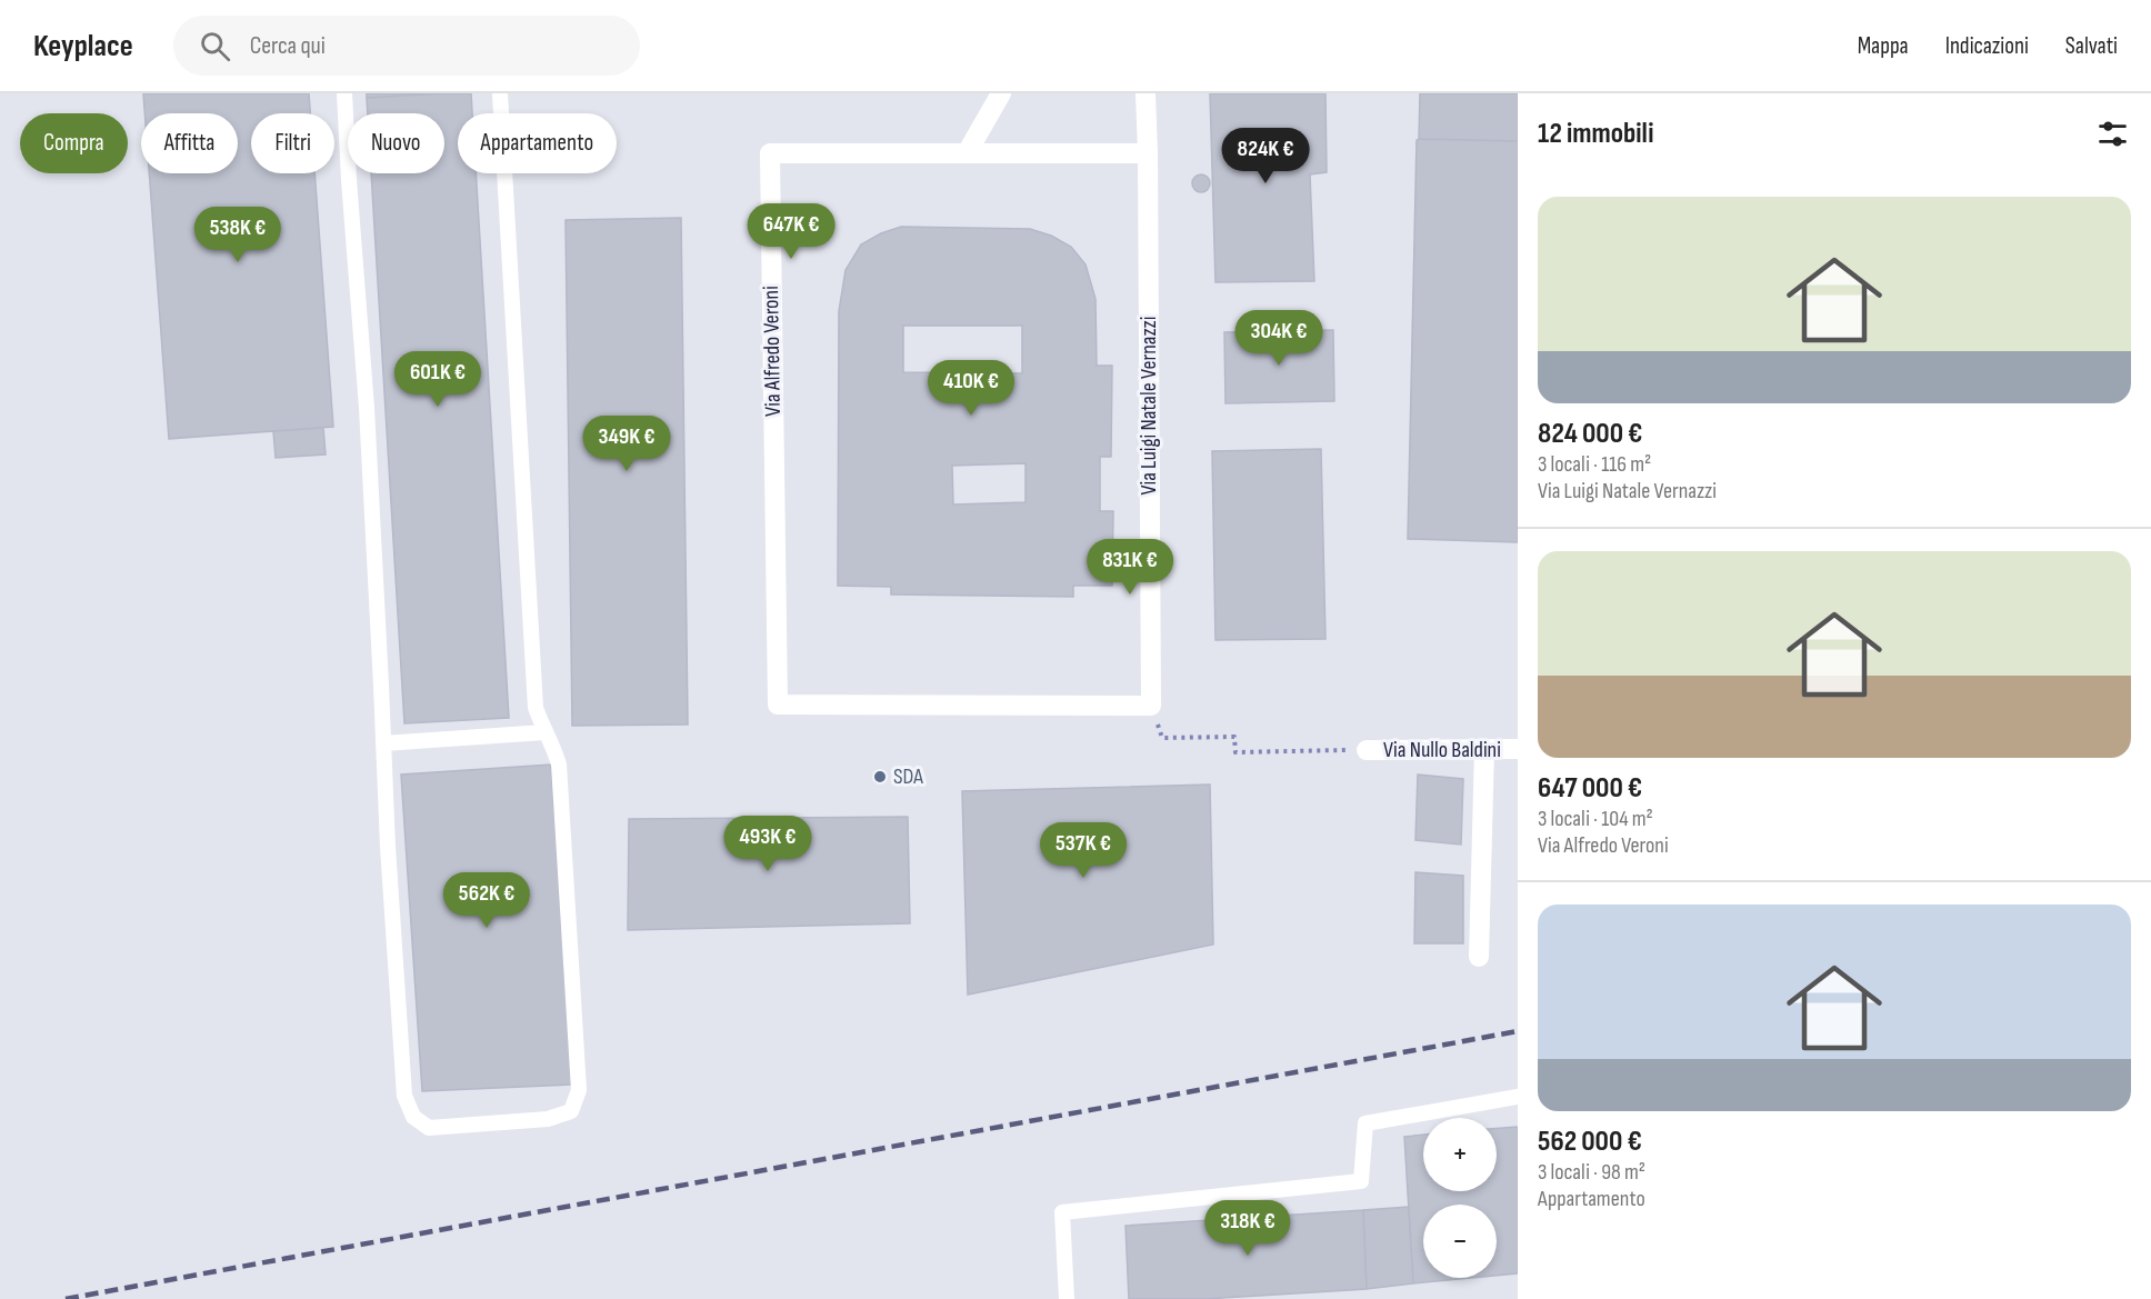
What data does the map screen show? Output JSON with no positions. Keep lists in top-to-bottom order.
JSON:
{
  "streets": {
    "street": ["Via Alfredo Veroni", "Via Luigi Natale Vernazzi", "Via Nullo Baldini"]
  },
  "crossings": [
    ["Via Alfredo Veroni", "Via Luigi Natale Vernazzi"]
  ],
  "places": ["SDA"],
  "page": {
    "header": "Keyplace",
    "search": "Cerca qui",
    "nav": ["Mappa", "Indicazioni", "Salvati"],
    "heading": "12 immobili",
    "chip": [
      "Compra",
      "Affitta",
      "Filtri",
      "Nuovo",
      "Appartamento"
    ],
    "price": [
      "824K €",
      "647K €",
      "538K €",
      "304K €",
      "601K €",
      "410K €",
      "349K €",
      "831K €",
      "493K €",
      "537K €",
      "562K €",
      "318K €"
    ],
    "list": [
      {
        "name": "824 000 €",
        "note": "3 locali · 116 m² · Via Luigi Natale Vernazzi"
      },
      {
        "name": "647 000 €",
        "note": "3 locali · 104 m² · Via Alfredo Veroni"
      },
      {
        "name": "562 000 €",
        "note": "3 locali · 98 m² · Appartamento"
      }
    ],
    "map_buttons": ["+", "−"]
  }
}
